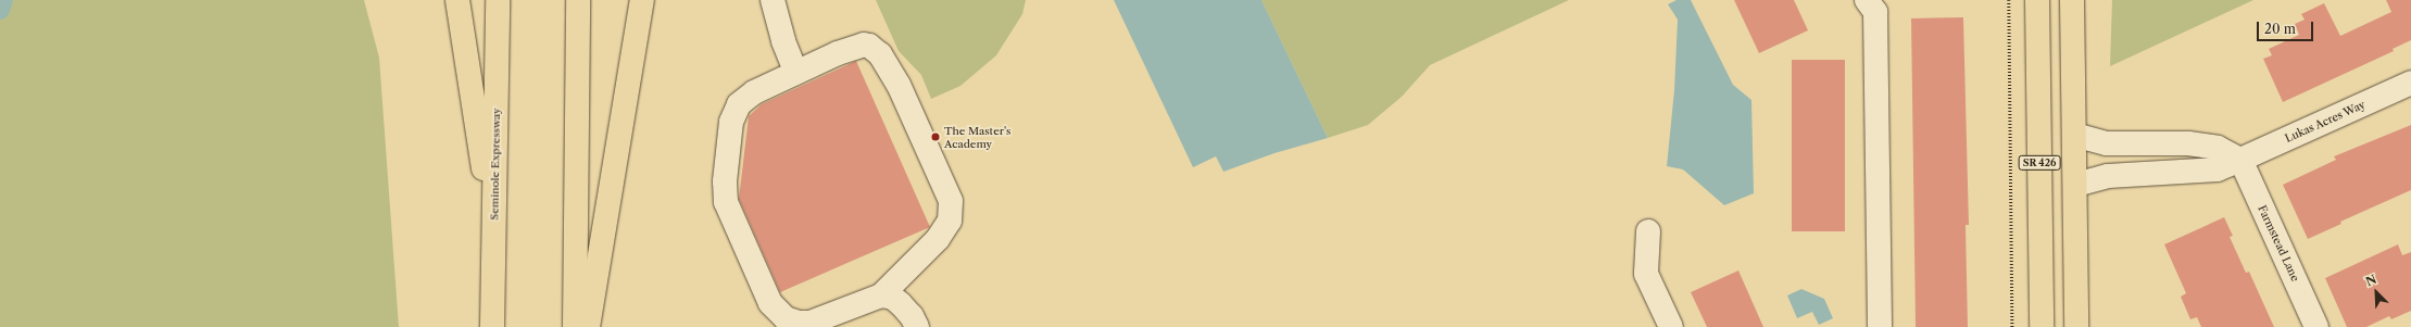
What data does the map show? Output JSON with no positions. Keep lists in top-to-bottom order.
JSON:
{
  "streets": {
    "main road": ["SR 426", "Seminole Expressway"],
    "street": ["Lukas Acres Way", "Farmstead Lane"]
  },
  "crossings": [
    ["Lukas Acres Way", "SR 426"],
    ["Lukas Acres Way", "Farmstead Lane"]
  ],
  "places": ["The Master's Academy"],
  "scale_bar": "20 m",
  "north": "top left"
}
